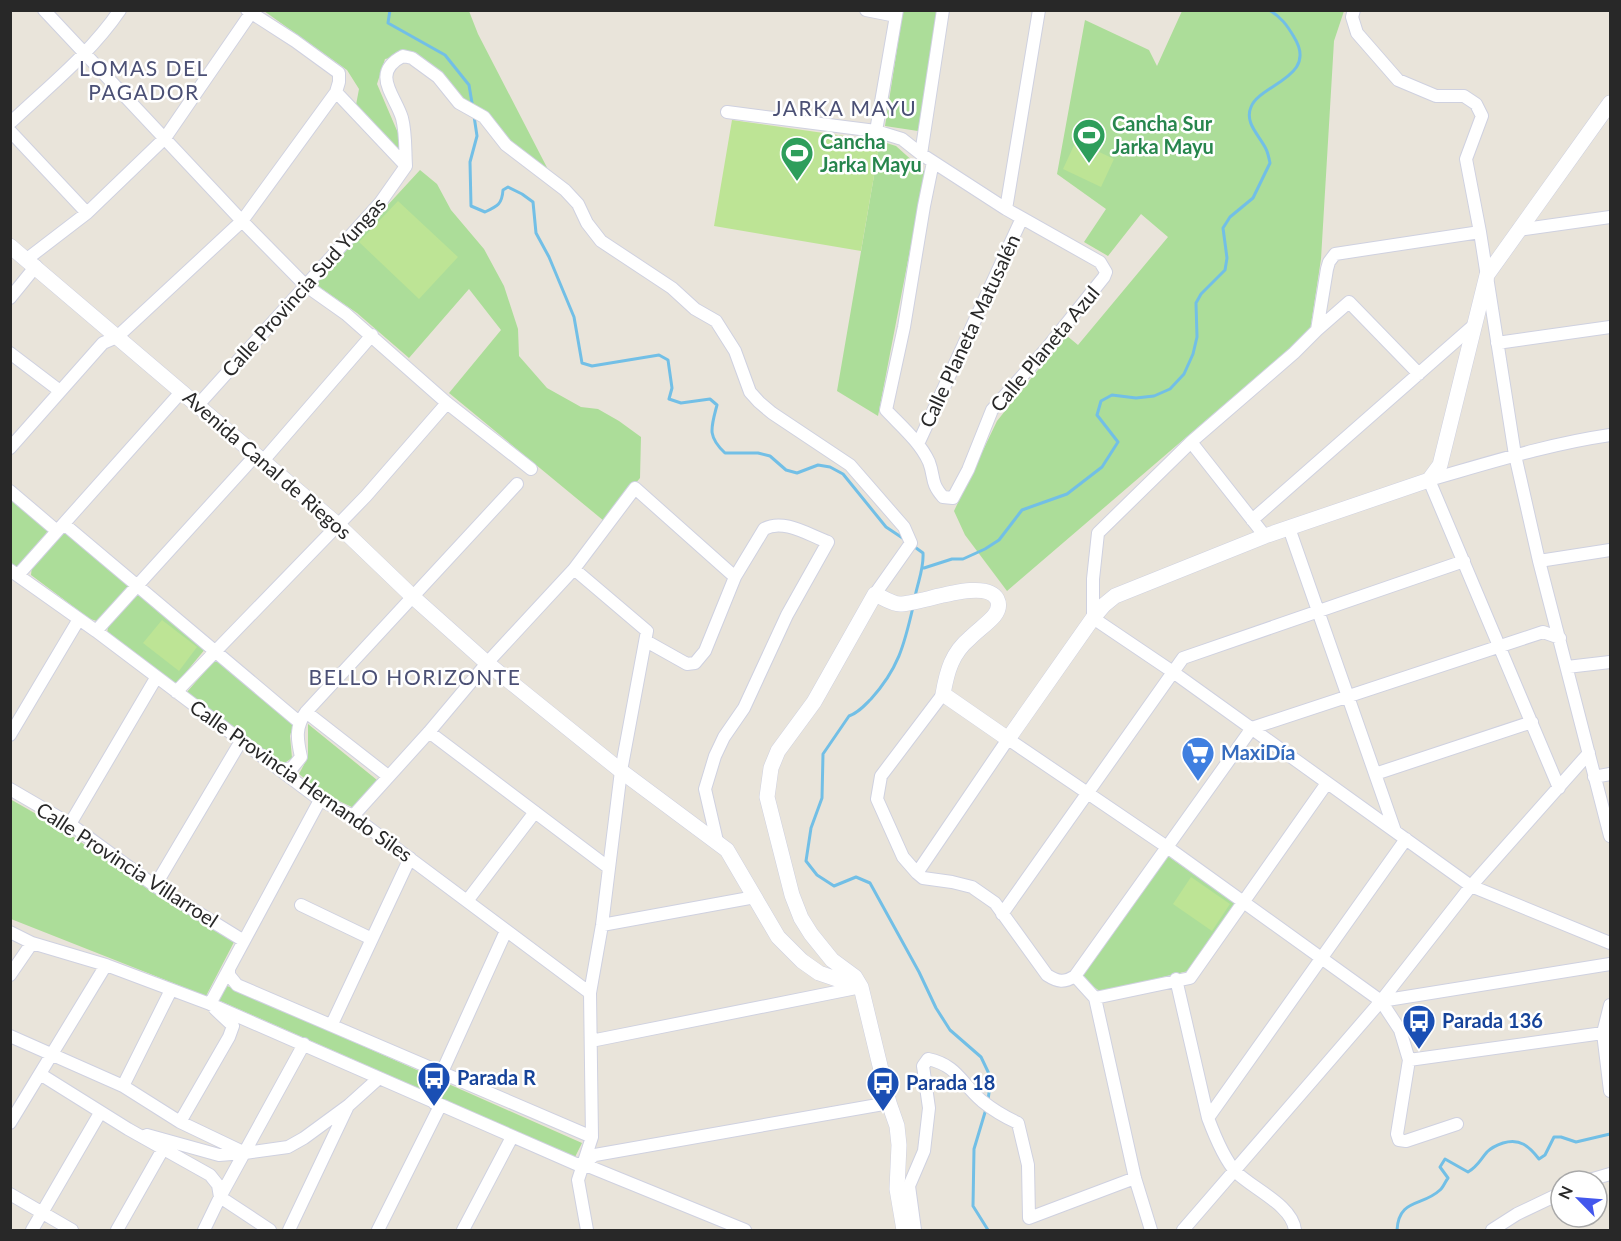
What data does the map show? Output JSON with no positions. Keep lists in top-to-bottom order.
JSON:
{
  "streets": {
    "street": [
      "Calle Provincia Sud Yungas",
      "Calle Planeta Matusalén",
      "Calle Planeta Azul",
      "Avenida Canal de Riegos",
      "Calle Provincia Hernando Siles",
      "Calle Provincia Villarroel"
    ]
  },
  "crossings": [
    ["Calle Provincia Sud Yungas", "Avenida Canal de Riegos"],
    ["Calle Planeta Matusalén", "Calle Planeta Azul"]
  ],
  "districts": ["LOMAS DEL PAGADOR", "JARKA MAYU", "BELLO HORIZONTE"],
  "places": {
    "sports": ["Cancha Sur Jarka Mayu", "Cancha Jarka Mayu"],
    "supermarket": ["MaxiDía"],
    "bus stop": ["Parada 136", "Parada R", "Parada 18"]
  },
  "north": "top left"
}
